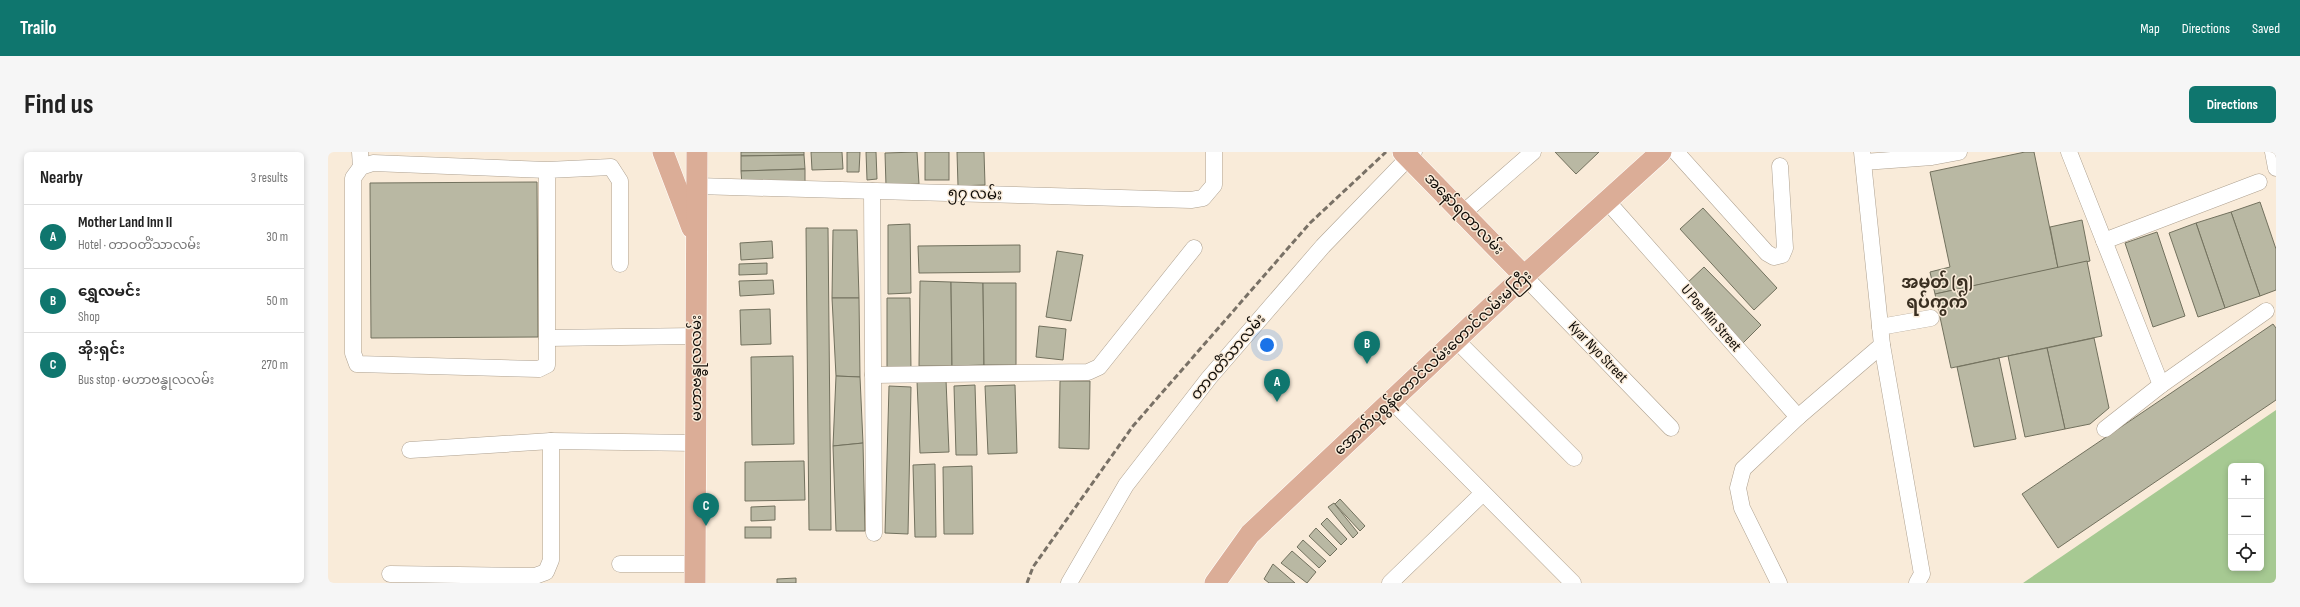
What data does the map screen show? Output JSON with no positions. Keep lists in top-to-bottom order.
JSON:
{
  "streets": {
    "main road": ["အနော်ရထာလမ်း", "အောက်ပုစွန်တောင်လမ်းတောင်လမ်းမကြီး", "မဟာဗန္ဓုလလမ်း"],
    "street": [
      "၅၇ လမ်း",
      "U Poe Min Street",
      "Kyar Nyo Street",
      "တာဝတိံသာလမ်း"
    ]
  },
  "crossings": [
    ["၅၇ လမ်း", "မဟာဗန္ဓုလလမ်း"],
    ["အနော်ရထာလမ်း", "Kyar Nyo Street"],
    ["အနော်ရထာလမ်း", "တာဝတိံသာလမ်း"],
    ["အနော်ရထာလမ်း", "အောက်ပုစွန်တောင်လမ်းတောင်လမ်းမကြီး"],
    ["U Poe Min Street", "အောက်ပုစွန်တောင်လမ်းတောင်လမ်းမကြီး"],
    ["Kyar Nyo Street", "အောက်ပုစွန်တောင်လမ်းတောင်လမ်းမကြီး"]
  ],
  "districts": ["အမှတ် (၅) ရပ်ကွက်"],
  "page": {
    "header": "Trailo",
    "nav": ["Map", "Directions", "Saved"],
    "buttons": "Directions",
    "title": "Find us",
    "heading": ["Nearby", "3 results"],
    "list": [
      {
        "mark": "A",
        "name": "Mother Land Inn II",
        "note": "Hotel · တာဝတိံသာလမ်း",
        "value": "30 m"
      },
      {
        "mark": "B",
        "name": "ရွှေလမင်း",
        "note": "Shop",
        "value": "50 m"
      },
      {
        "mark": "C",
        "name": "အိုးရှင်း",
        "note": "Bus stop · မဟာဗန္ဓုလလမ်း",
        "value": "270 m"
      }
    ],
    "pins": ["B", "A", "C"],
    "map_buttons": ["+", "−"]
  }
}
